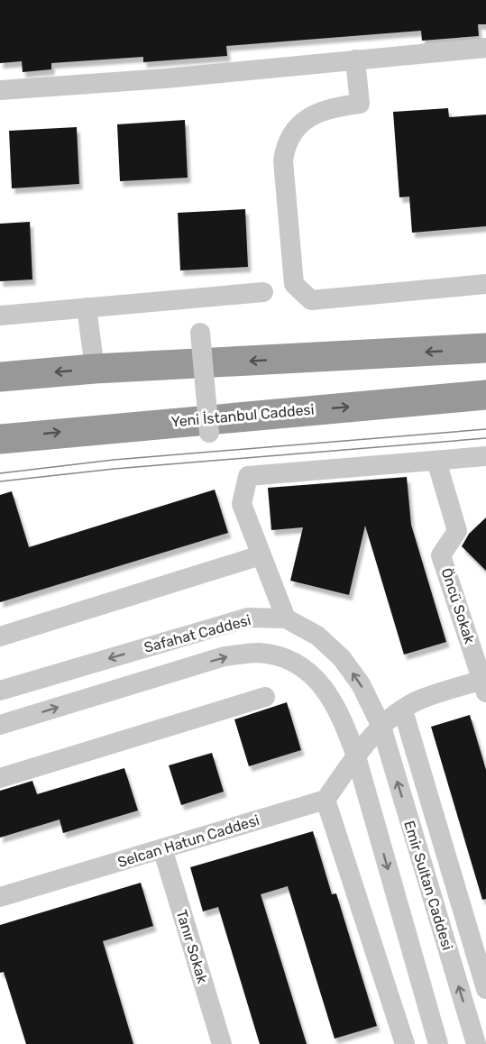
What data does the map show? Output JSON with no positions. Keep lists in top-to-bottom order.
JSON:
{
  "streets": {
    "highway": ["Yeni İstanbul Caddesi"],
    "street": [
      "Öncü Sokak",
      "Safahat Caddesi",
      "Selcan Hatun Caddesi",
      "Emir Sultan Caddesi",
      "Tanır Sokak"
    ]
  },
  "crossings": [
    ["Safahat Caddesi", "Emir Sultan Caddesi"],
    ["Selcan Hatun Caddesi", "Tanır Sokak"]
  ]
}
